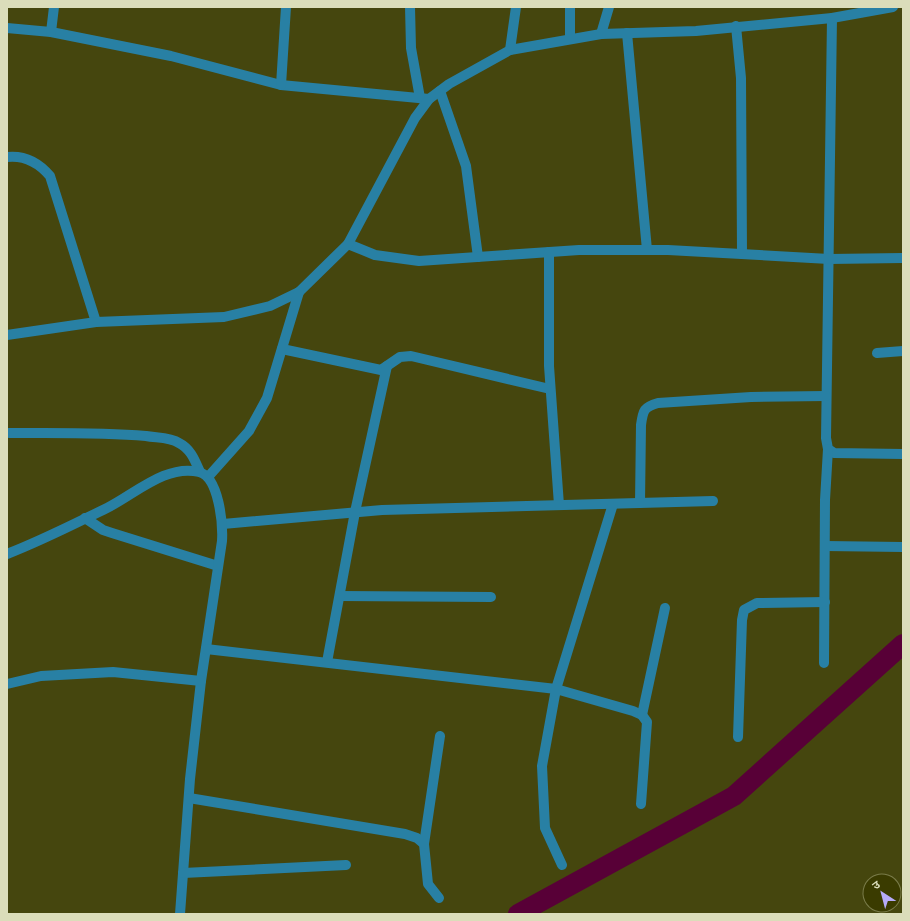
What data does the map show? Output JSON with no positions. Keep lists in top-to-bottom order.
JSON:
{
  "north": "top left"
}
